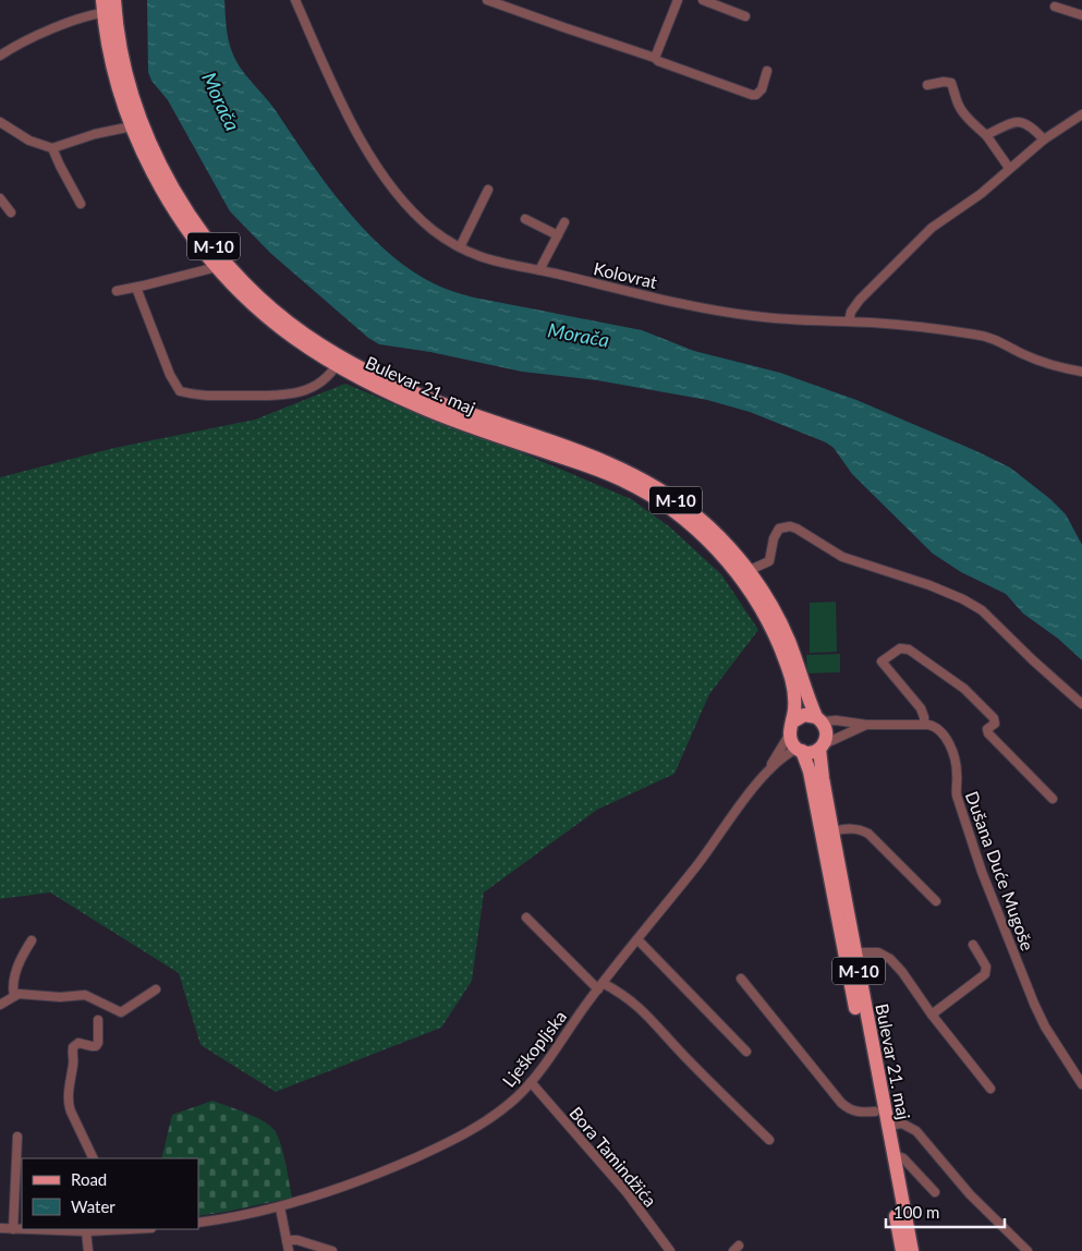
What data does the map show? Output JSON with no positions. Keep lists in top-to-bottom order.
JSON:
{
  "streets": {
    "main road": ["M-10", "Bulevar 21. maj"],
    "street": [
      "Kolovrat",
      "Dušana Duće Mugoše",
      "Lješkopljska",
      "Bora Tamindžića"
    ]
  },
  "crossings": [
    ["Bulevar 21. maj", "Lješkopljska"],
    ["Lješkopljska", "Bora Tamindžića"]
  ],
  "water": ["Morača"],
  "legend": ["Road", "Water"],
  "scale_bar": "100 m"
}
